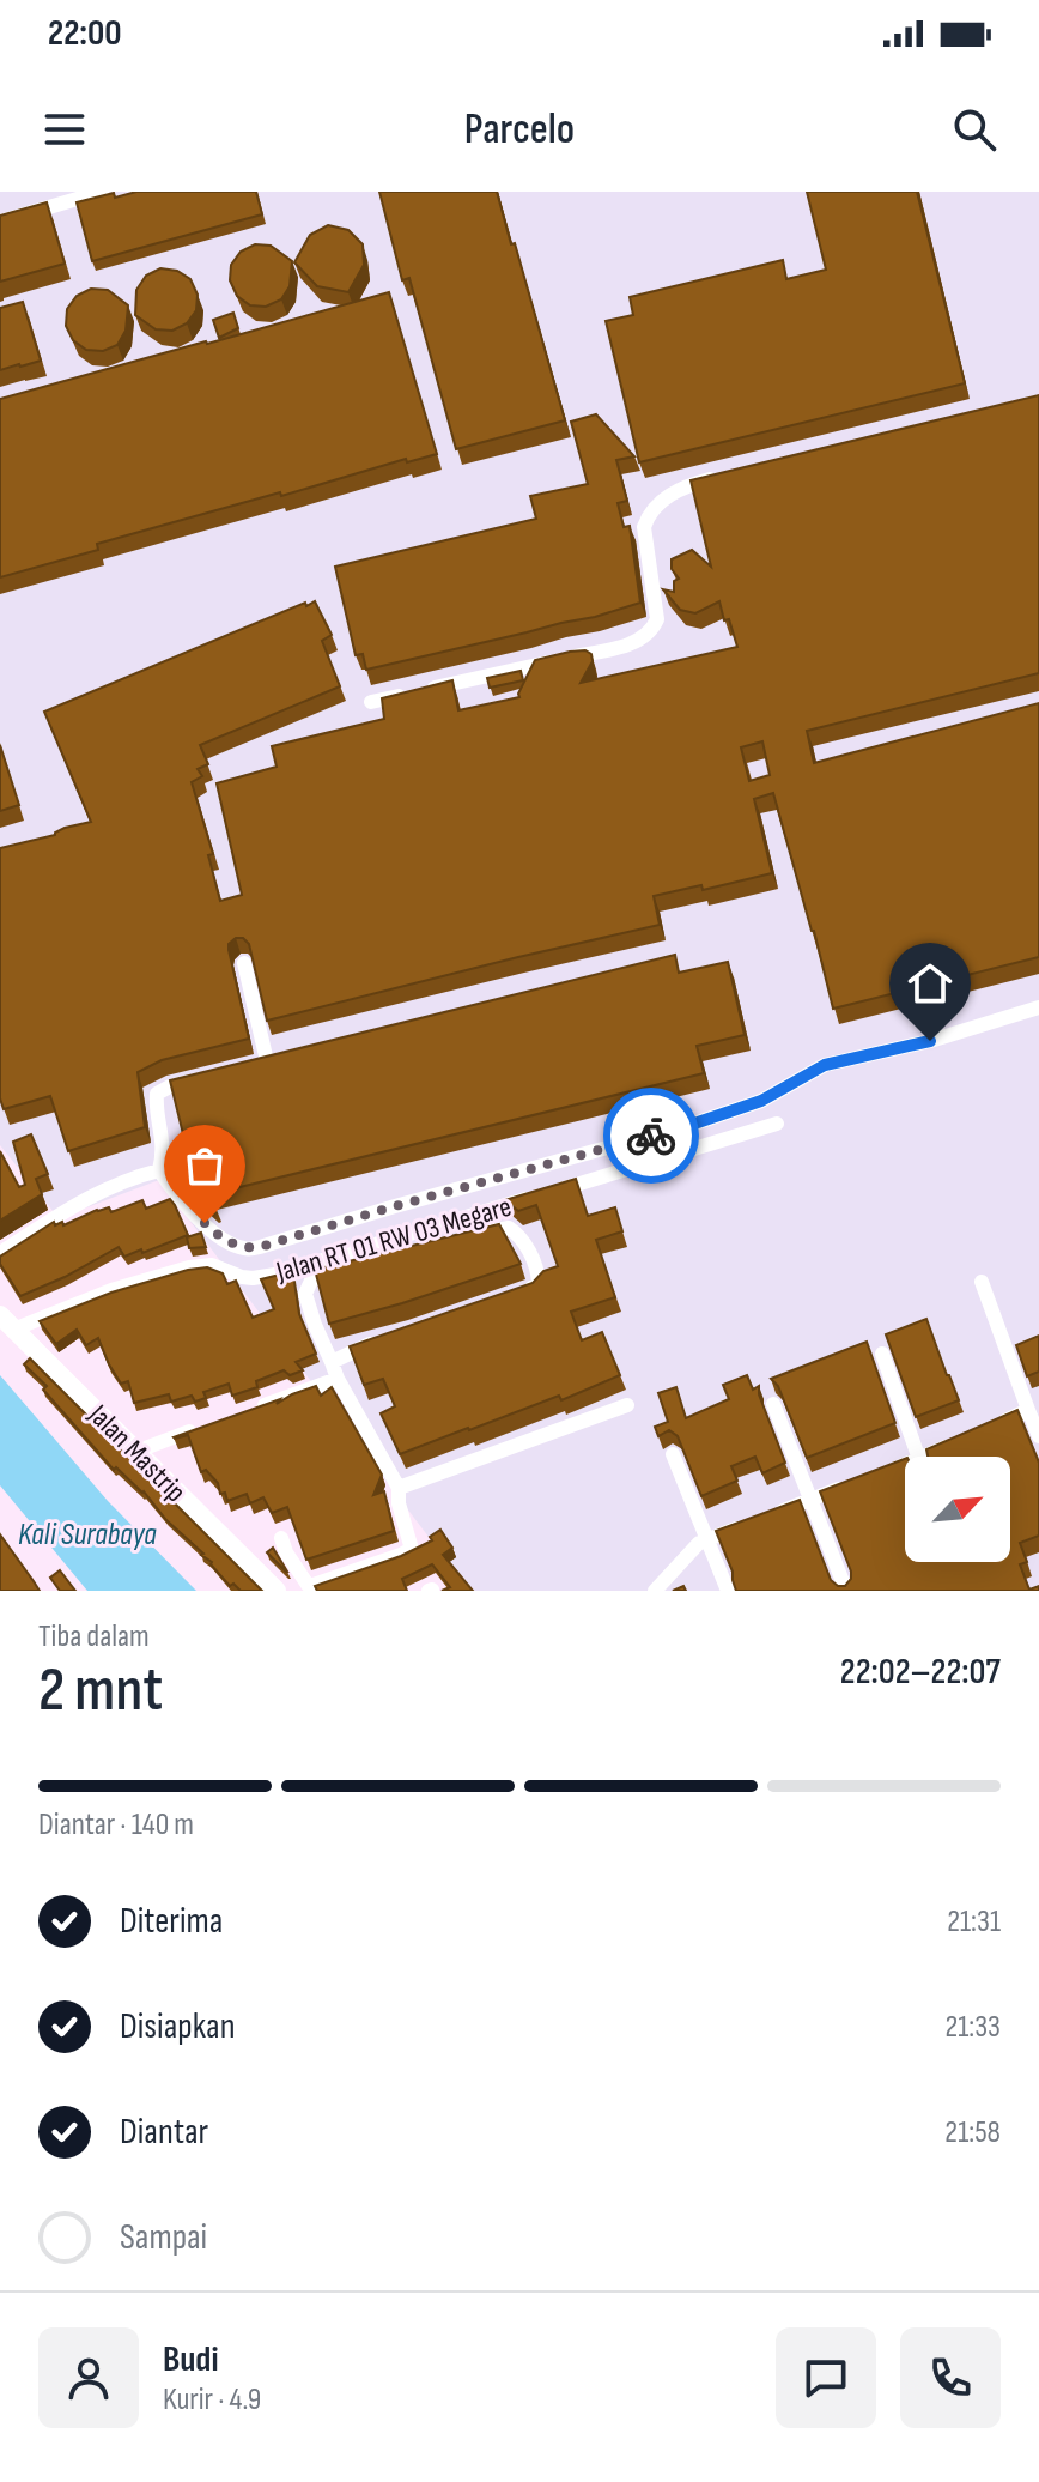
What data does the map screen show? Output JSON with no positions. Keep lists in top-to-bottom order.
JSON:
{
  "streets": {
    "main road": ["Jalan Mastrip"],
    "street": ["Jalan RT 01 RW 03 Megare"]
  },
  "crossings": [
    ["Jalan RT 01 RW 03 Megare", "Jalan Mastrip"]
  ],
  "water": ["Kali Surabaya"],
  "north": "top right",
  "page": {
    "status": "22:00",
    "header": "Parcelo",
    "heading": ["2 mnt", "Tiba dalam", "22:02–22:07"],
    "panel": ["Budi", "Kurir · 4.9"],
    "bar": "Diantar · 140 m",
    "list": [
      ["Diterima", "21:31"],
      ["Disiapkan", "21:33"],
      ["Diantar", "21:58"],
      "Sampai"
    ]
  }
}
